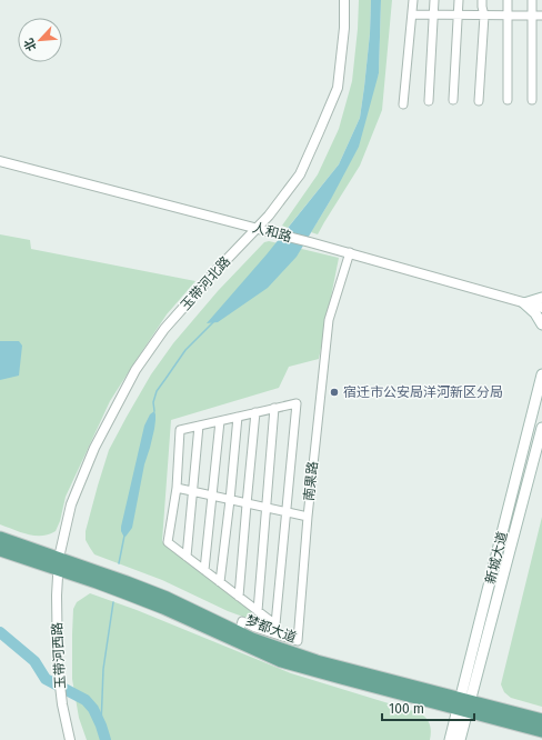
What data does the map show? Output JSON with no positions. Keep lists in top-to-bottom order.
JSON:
{
  "streets": {
    "main road": ["新城大道", "梦都大道"],
    "street": [
      "人和路",
      "玉带河北路",
      "南果路",
      "玉带河西路"
    ]
  },
  "crossings": [
    ["人和路", "玉带河北路"],
    ["人和路", "南果路"],
    ["玉带河北路", "梦都大道"],
    ["玉带河北路", "玉带河西路"],
    ["南果路", "梦都大道"],
    ["新城大道", "梦都大道"],
    ["梦都大道", "玉带河西路"]
  ],
  "places": ["宿迁市公安局洋河新区分局"],
  "scale_bar": "100 m",
  "north": "bottom left"
}
